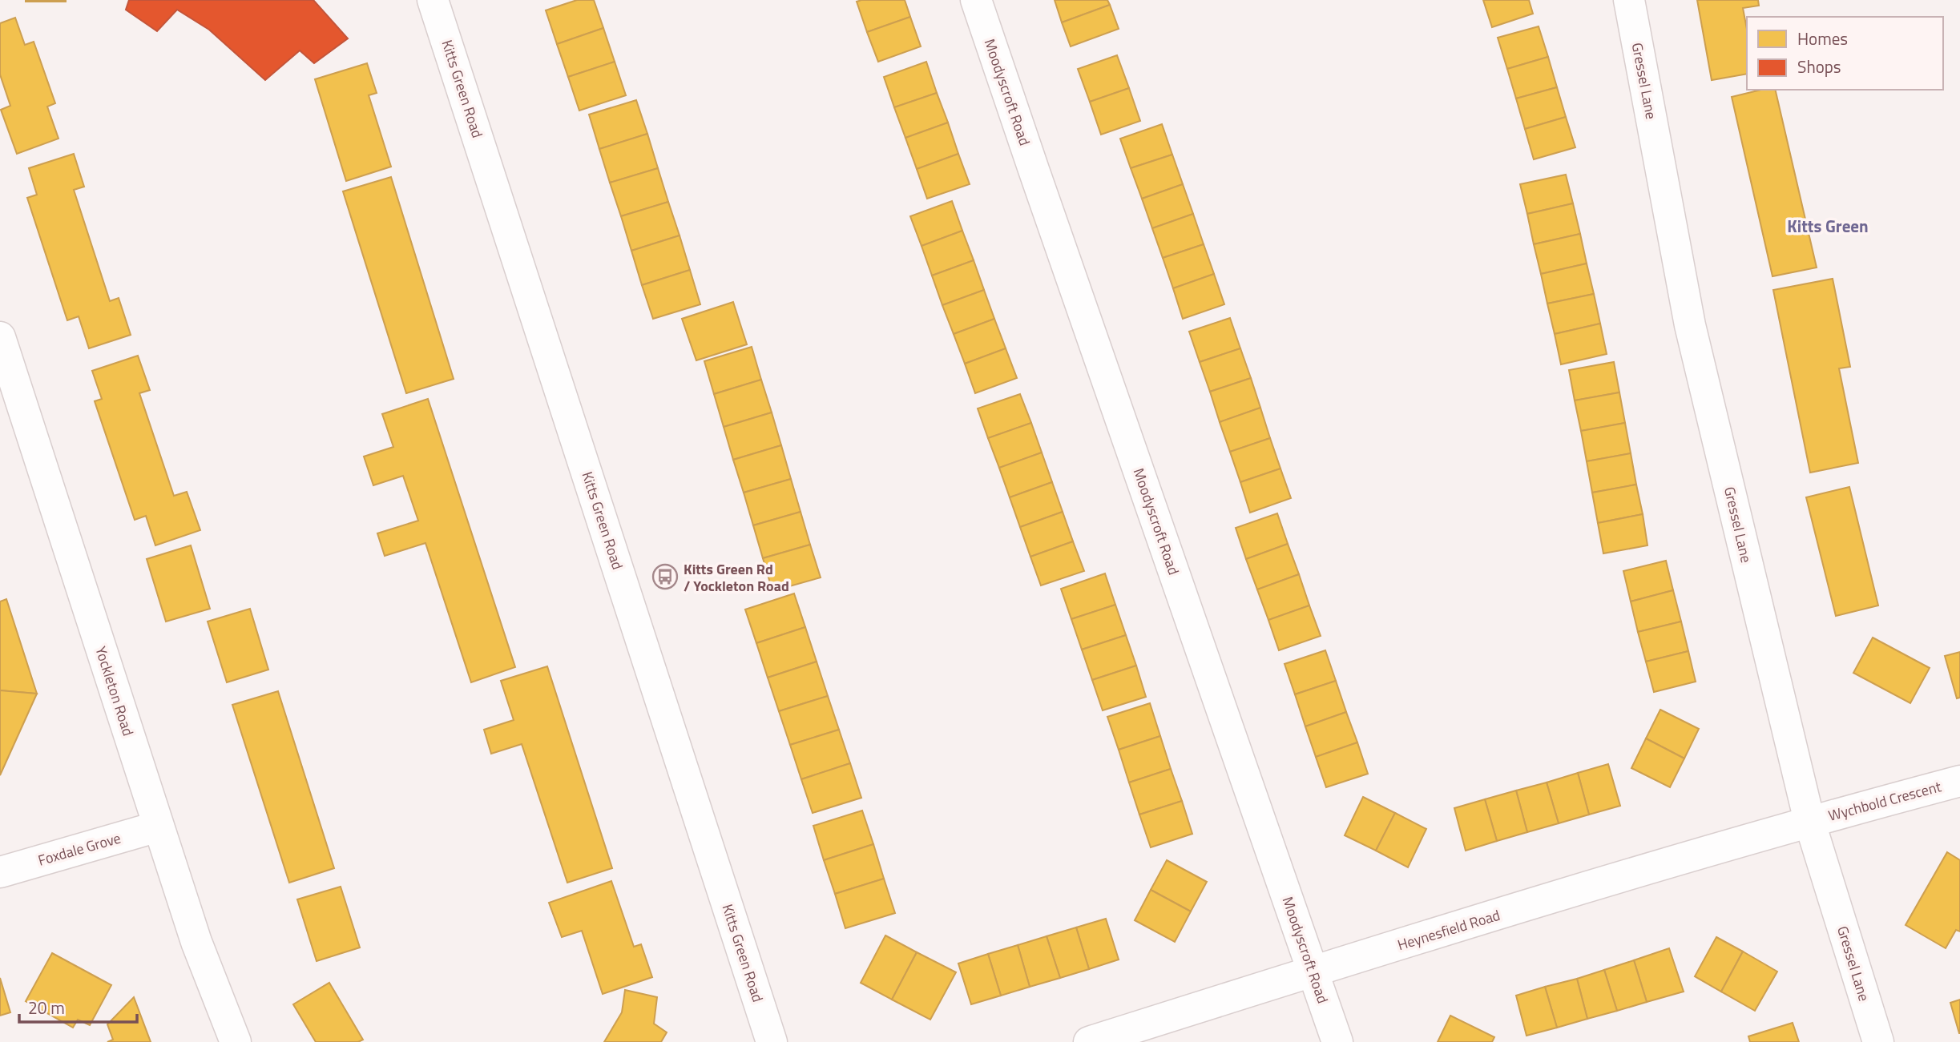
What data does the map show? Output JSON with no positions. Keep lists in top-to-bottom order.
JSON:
{
  "streets": {
    "street": [
      "Gressel Lane",
      "Kitts Green Road",
      "Moodyscroft Road",
      "Yockleton Road",
      "Wychbold Crescent",
      "Foxdale Grove",
      "Heynesfield Road"
    ]
  },
  "crossings": [
    ["Gressel Lane", "Wychbold Crescent"],
    ["Gressel Lane", "Heynesfield Road"],
    ["Moodyscroft Road", "Heynesfield Road"],
    ["Yockleton Road", "Foxdale Grove"],
    ["Wychbold Crescent", "Heynesfield Road"]
  ],
  "districts": ["Kitts Green"],
  "places": {
    "bus stop": ["Kitts Green Rd / Yockleton Road"]
  },
  "legend": ["Homes", "Shops"],
  "scale_bar": "20 m"
}
